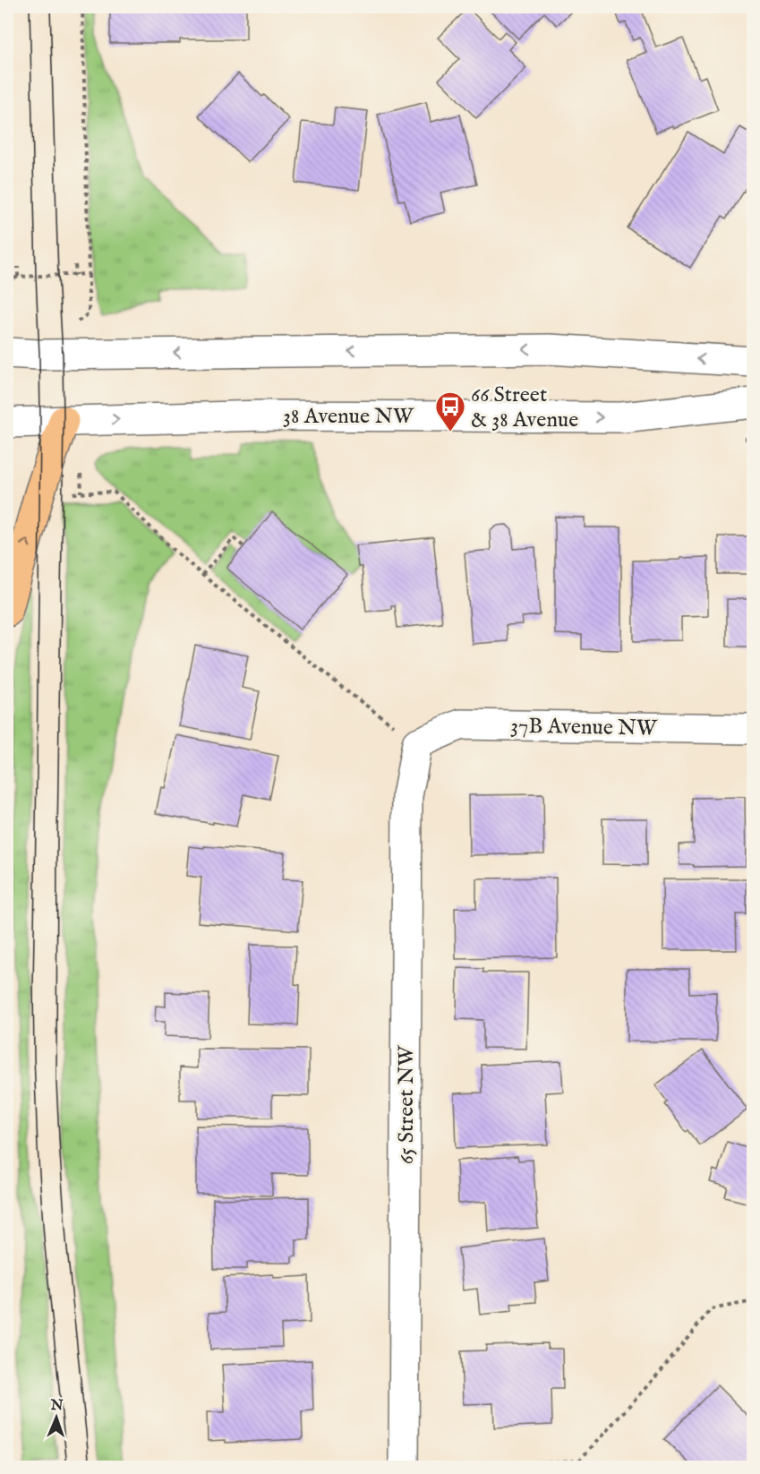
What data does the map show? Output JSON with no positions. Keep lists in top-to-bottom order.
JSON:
{
  "streets": {
    "street": ["38 Avenue NW", "37B Avenue NW", "65 Street NW"]
  },
  "crossings": [
    ["37B Avenue NW", "65 Street NW"]
  ],
  "places": {
    "bus stop": ["66 Street & 38 Avenue"]
  },
  "north": "top"
}
